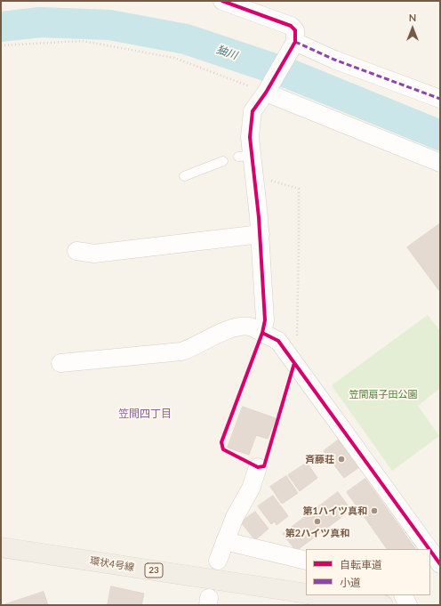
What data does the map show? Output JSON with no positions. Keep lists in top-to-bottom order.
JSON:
{
  "streets": {
    "main road": ["環状4号線", "23"]
  },
  "districts": ["笠間四丁目"],
  "water": ["㹨川"],
  "parks": ["笠間扇子田公園"],
  "places": ["斉藤荘", "第1ハイツ真和", "第2ハイツ真和"],
  "legend": ["自転車道", "小道"],
  "north": "top"
}
